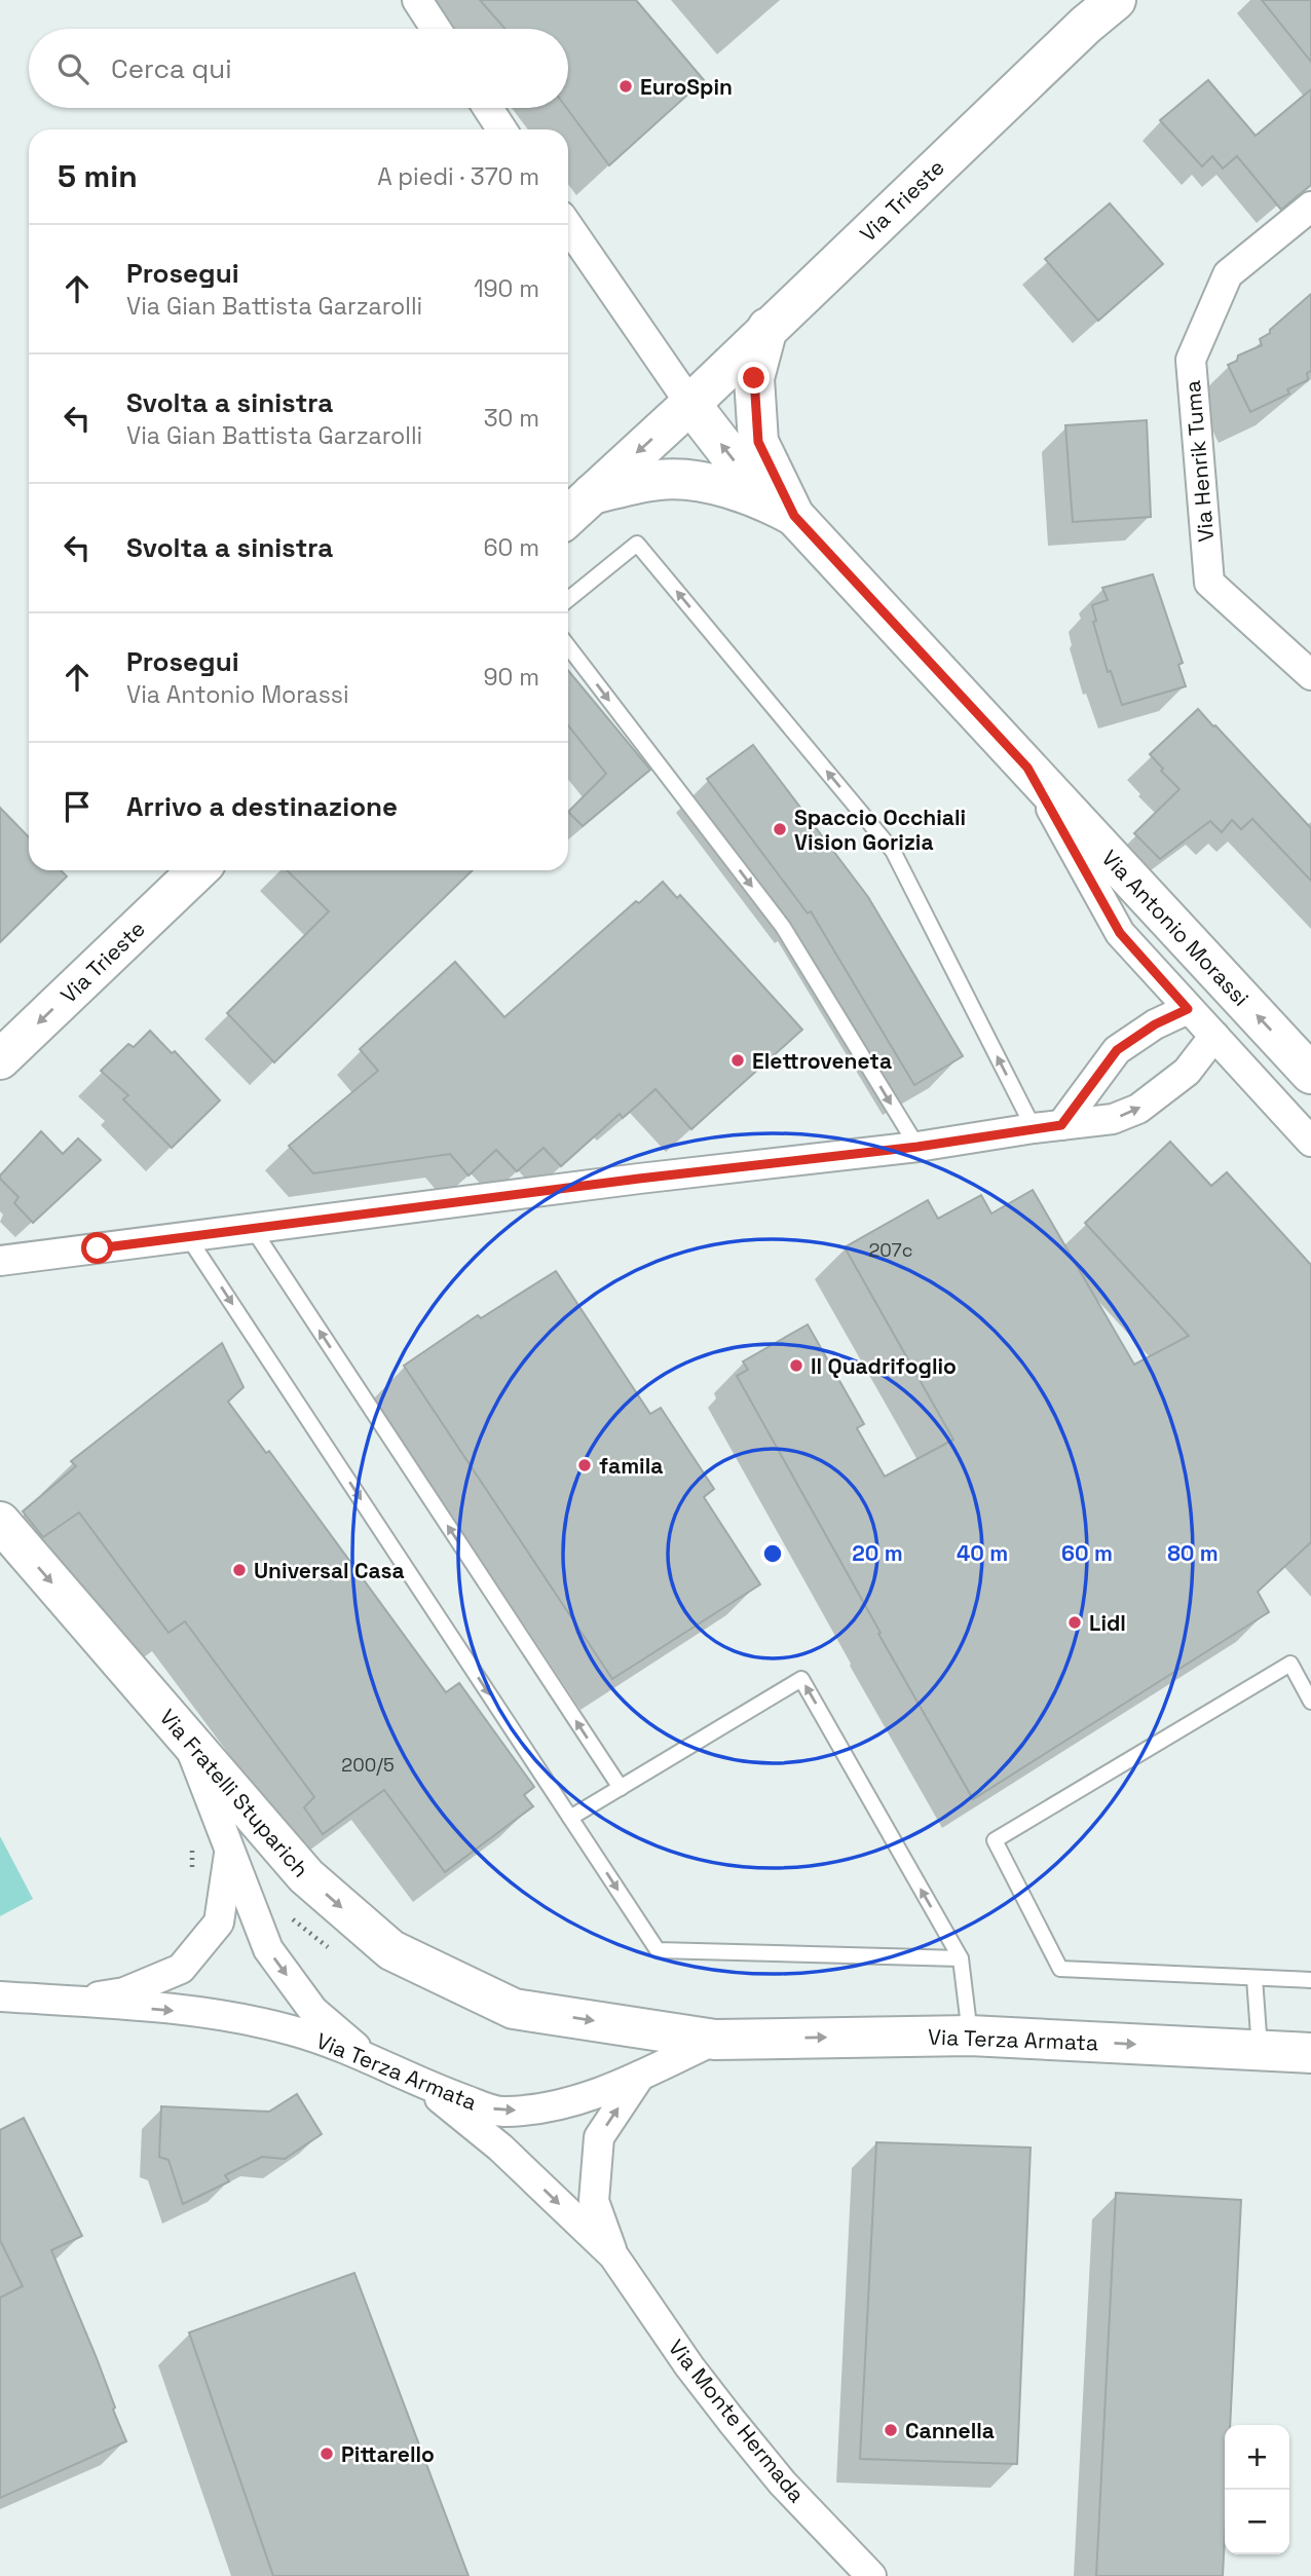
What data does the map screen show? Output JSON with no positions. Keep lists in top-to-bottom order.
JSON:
{
  "streets": {
    "main road": [
      "Via Trieste",
      "Via Antonio Morassi",
      "Via Fratelli Stuparich",
      "Via Terza Armata"
    ],
    "street": ["Via Henrik Tuma", "Via Monte Hermada"]
  },
  "crossings": [
    ["Via Trieste", "Via Antonio Morassi"],
    ["Via Fratelli Stuparich", "Via Terza Armata"],
    ["Via Terza Armata", "Via Monte Hermada"]
  ],
  "one_way": [
    "Via Trieste",
    "Via Antonio Morassi",
    "Via Fratelli Stuparich",
    "Via Terza Armata"
  ],
  "places": [
    "EuroSpin",
    "Spaccio Occhiali Vision Gorizia",
    "Elettroveneta",
    "Il Quadrifoglio",
    "famila",
    "Universal Casa",
    "Lidl",
    "Cannella",
    "Pittarello"
  ],
  "house_numbers": ["207c", "200/5"],
  "page": {
    "search": "Cerca qui",
    "heading": ["5 min", "A piedi · 370 m"],
    "list": [
      ["Prosegui", "Via Gian Battista Garzarolli", "190 m"],
      ["Svolta a sinistra", "Via Gian Battista Garzarolli", "30 m"],
      ["Svolta a sinistra", "60 m"],
      ["Prosegui", "Via Antonio Morassi", "90 m"],
      "Arrivo a destinazione"
    ],
    "map_buttons": ["+", "−"]
  },
  "rings": [
    "20 m",
    "40 m",
    "60 m",
    "80 m"
  ]
}
